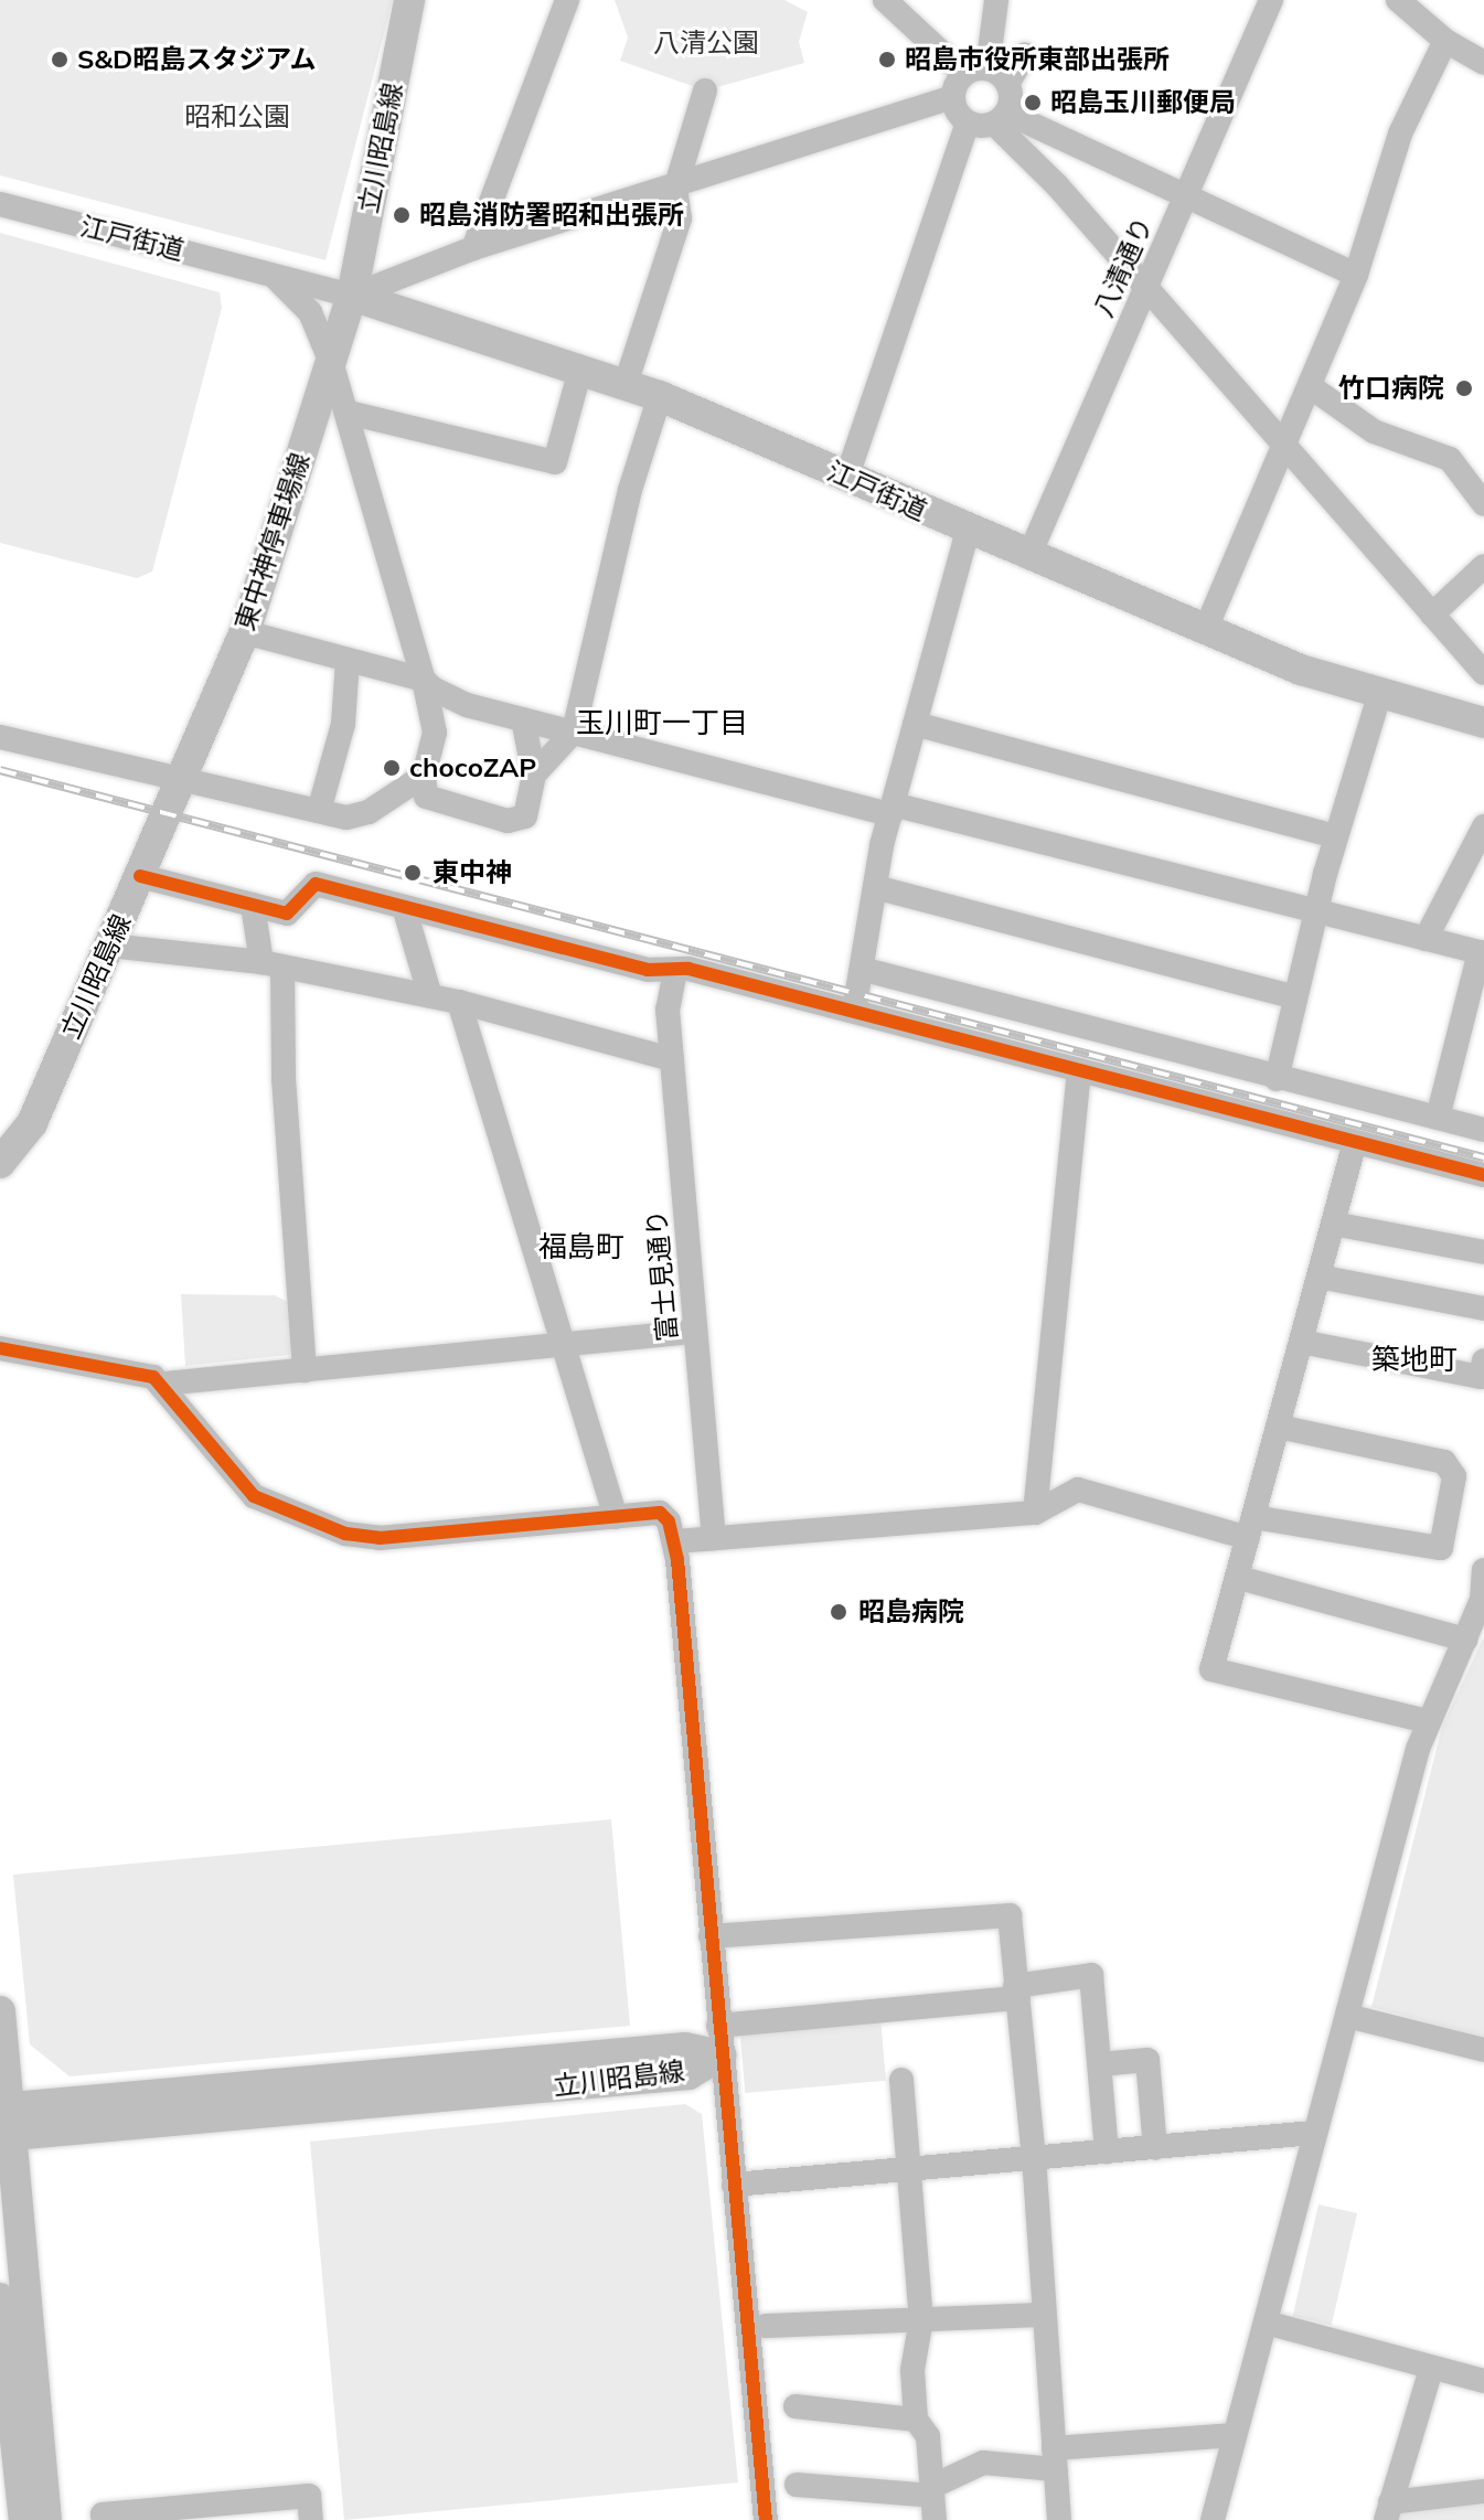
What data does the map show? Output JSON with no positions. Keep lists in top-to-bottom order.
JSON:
{
  "streets": {
    "main road": ["立川昭島線", "江戸街道", "東中神停車場線"],
    "street": ["八清通り", "富士見通り"]
  },
  "crossings": [
    ["立川昭島線", "江戸街道"],
    ["立川昭島線", "東中神停車場線"],
    ["江戸街道", "八清通り"],
    ["江戸街道", "東中神停車場線"]
  ],
  "districts": ["玉川町一丁目", "福島町", "築地町"],
  "parks": ["八清公園", "昭和公園"],
  "places": [
    "S&D昭島スタジアム",
    "昭島市役所東部出張所",
    "昭島玉川郵便局",
    "昭島消防署昭和出張所",
    "竹口病院",
    "chocoZAP",
    "東中神",
    "昭島病院"
  ]
}
